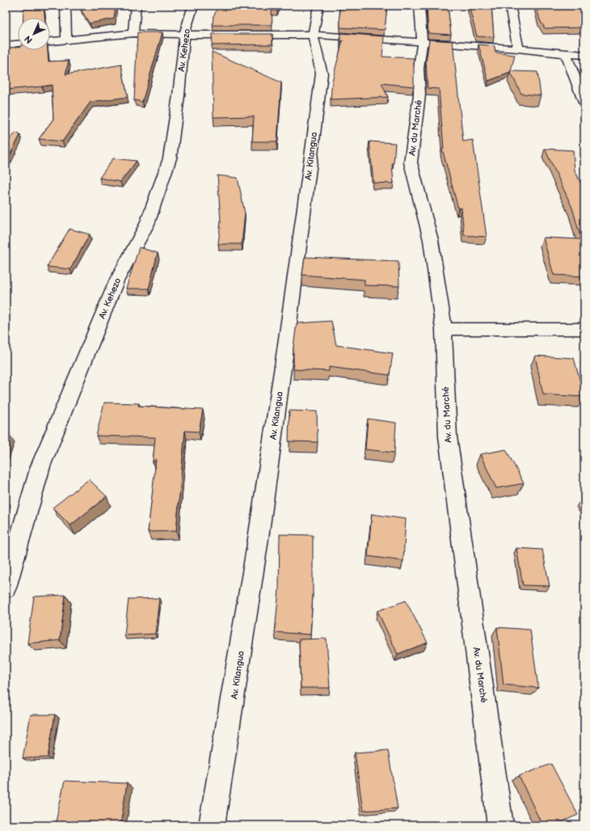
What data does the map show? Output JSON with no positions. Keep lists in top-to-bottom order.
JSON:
{
  "streets": {
    "street": ["Av. Kehezo", "Av. du Marché", "Av. Kitangua"]
  },
  "north": "bottom left"
}
